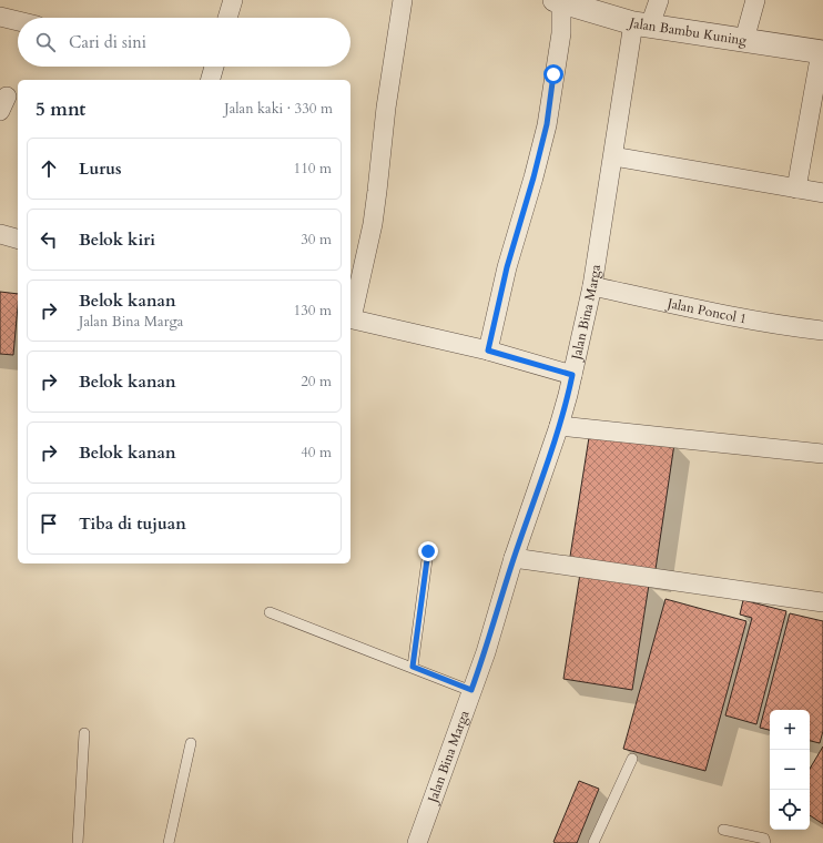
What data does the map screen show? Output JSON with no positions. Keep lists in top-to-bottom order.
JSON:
{
  "streets": {
    "street": ["Jalan Bambu Kuning", "Jalan Poncol 1", "Jalan Bina Marga"]
  },
  "crossings": [
    ["Jalan Bambu Kuning", "Jalan Bina Marga"],
    ["Jalan Poncol 1", "Jalan Bina Marga"]
  ],
  "page": {
    "search": "Cari di sini",
    "heading": ["5 mnt", "Jalan kaki · 330 m"],
    "list": [
      ["Lurus", "110 m"],
      ["Belok kiri", "30 m"],
      ["Belok kanan", "Jalan Bina Marga", "130 m"],
      ["Belok kanan", "20 m"],
      ["Belok kanan", "40 m"],
      "Tiba di tujuan"
    ],
    "map_buttons": ["+", "−"]
  }
}
